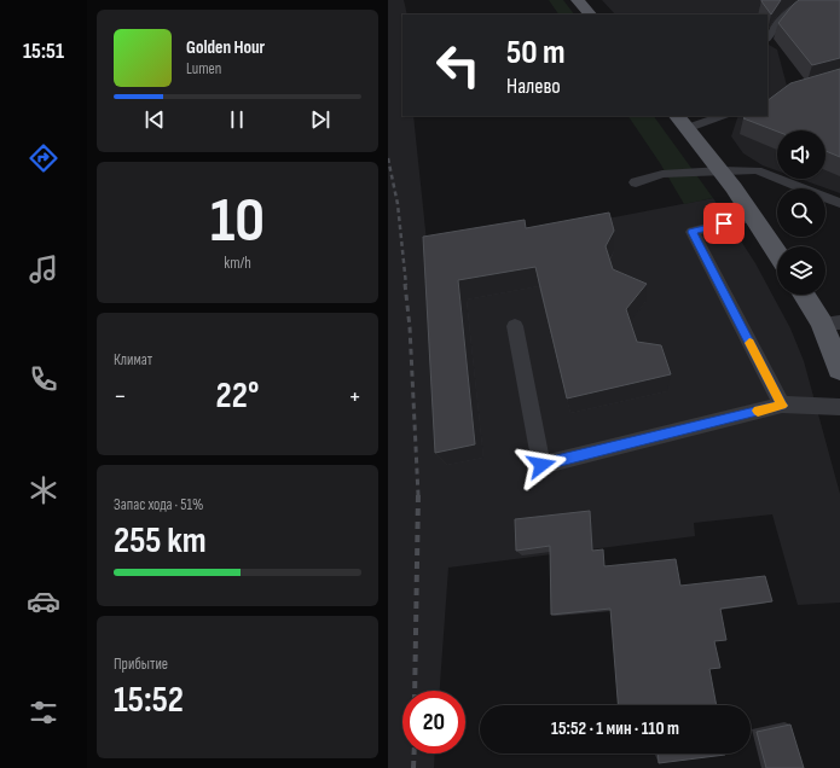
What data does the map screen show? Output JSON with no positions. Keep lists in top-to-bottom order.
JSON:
{
  "page": {
    "tabs": "15:51",
    "turn": ["50 m", "Налево"],
    "song": ["Golden Hour", "Lumen"],
    "tile": [
      ["10", "km/h"],
      "Климат",
      ["Запас хода · 51%", "255 km"],
      ["Прибытие", "15:52"]
    ],
    "heat": ["−", "22°", "+"],
    "limit": "20",
    "trip": "15:52 · 1 мин · 110 m"
  }
}
